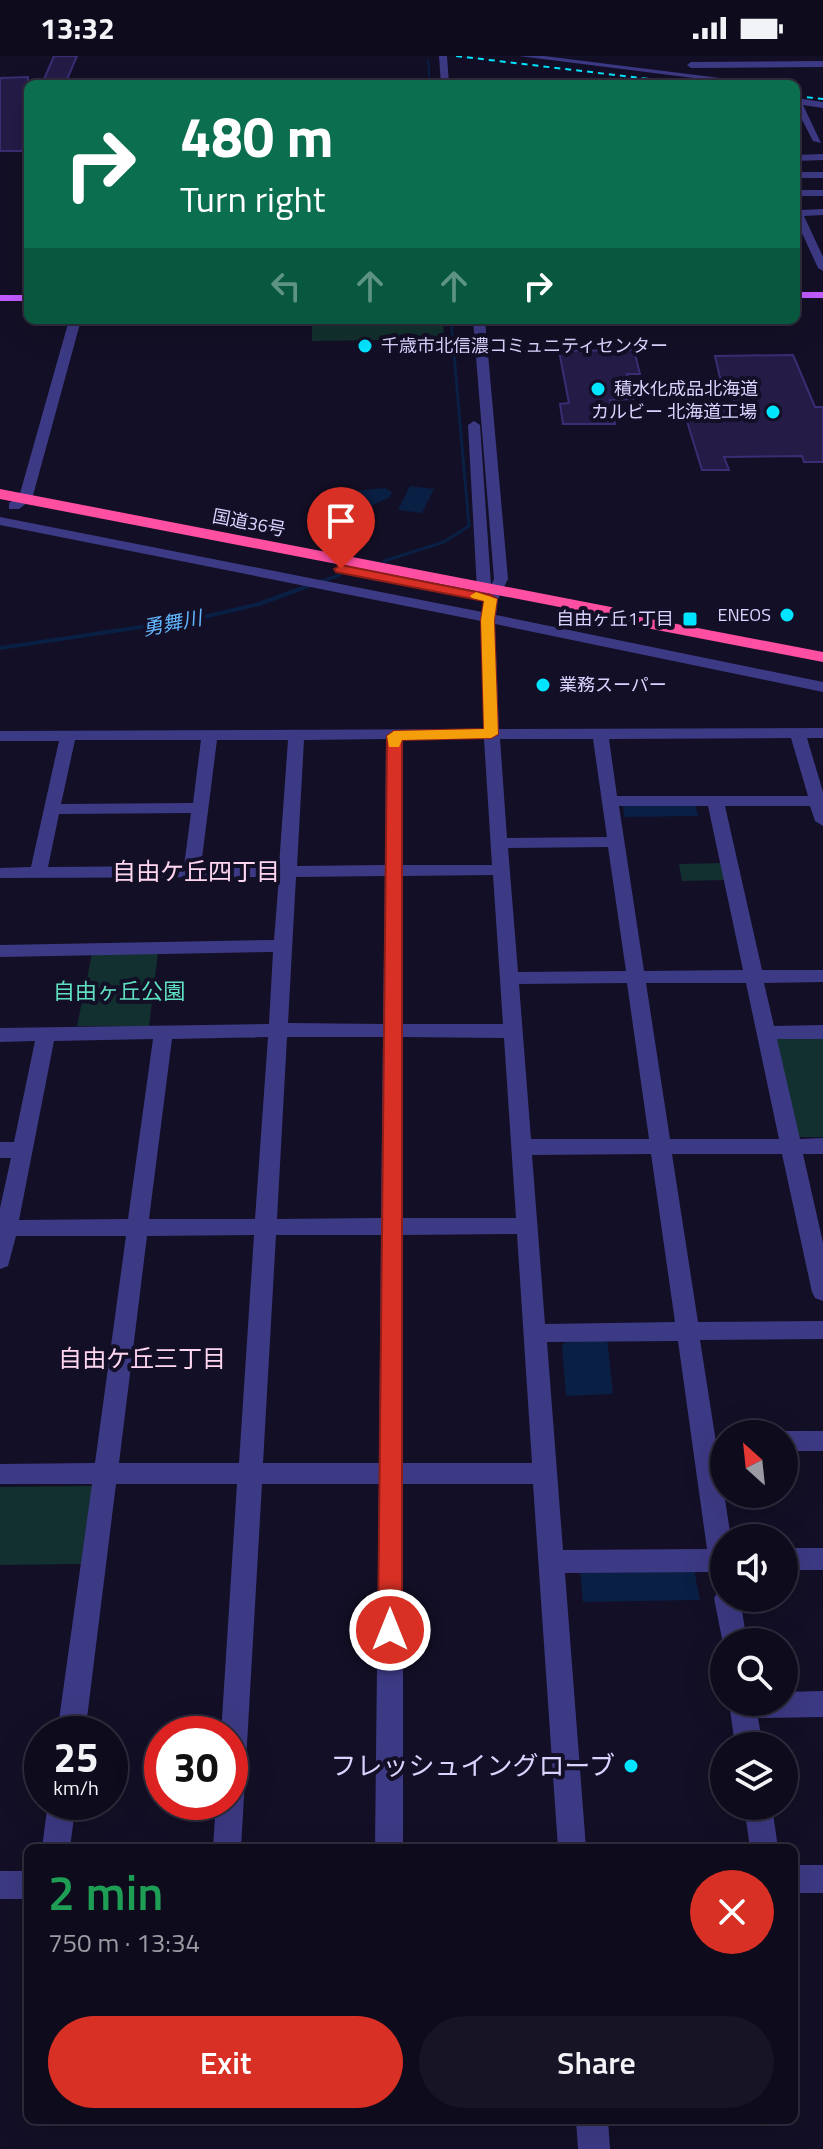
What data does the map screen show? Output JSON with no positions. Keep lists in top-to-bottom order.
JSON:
{
  "streets": {
    "highway": ["国道36号"]
  },
  "districts": ["自由ケ丘四丁目", "自由ケ丘三丁目"],
  "water": ["勇舞川"],
  "parks": ["自由ヶ丘公園"],
  "places": {
    "other": [
      "千歳市北信濃コミュニティセンター",
      "積水化成品北海道",
      "カルビー 北海道工場",
      "ENEOS",
      "業務スーパー",
      "フレッシュイングローブ"
    ],
    "transit": ["自由ヶ丘1丁目"]
  },
  "north": "top left",
  "page": {
    "status": "13:32",
    "turn": ["480 m", "Turn right"],
    "speed": "25 km/h",
    "limit": "30",
    "heading": ["2 min", "750 m · 13:34"],
    "buttons": ["Exit", "Share"]
  }
}
